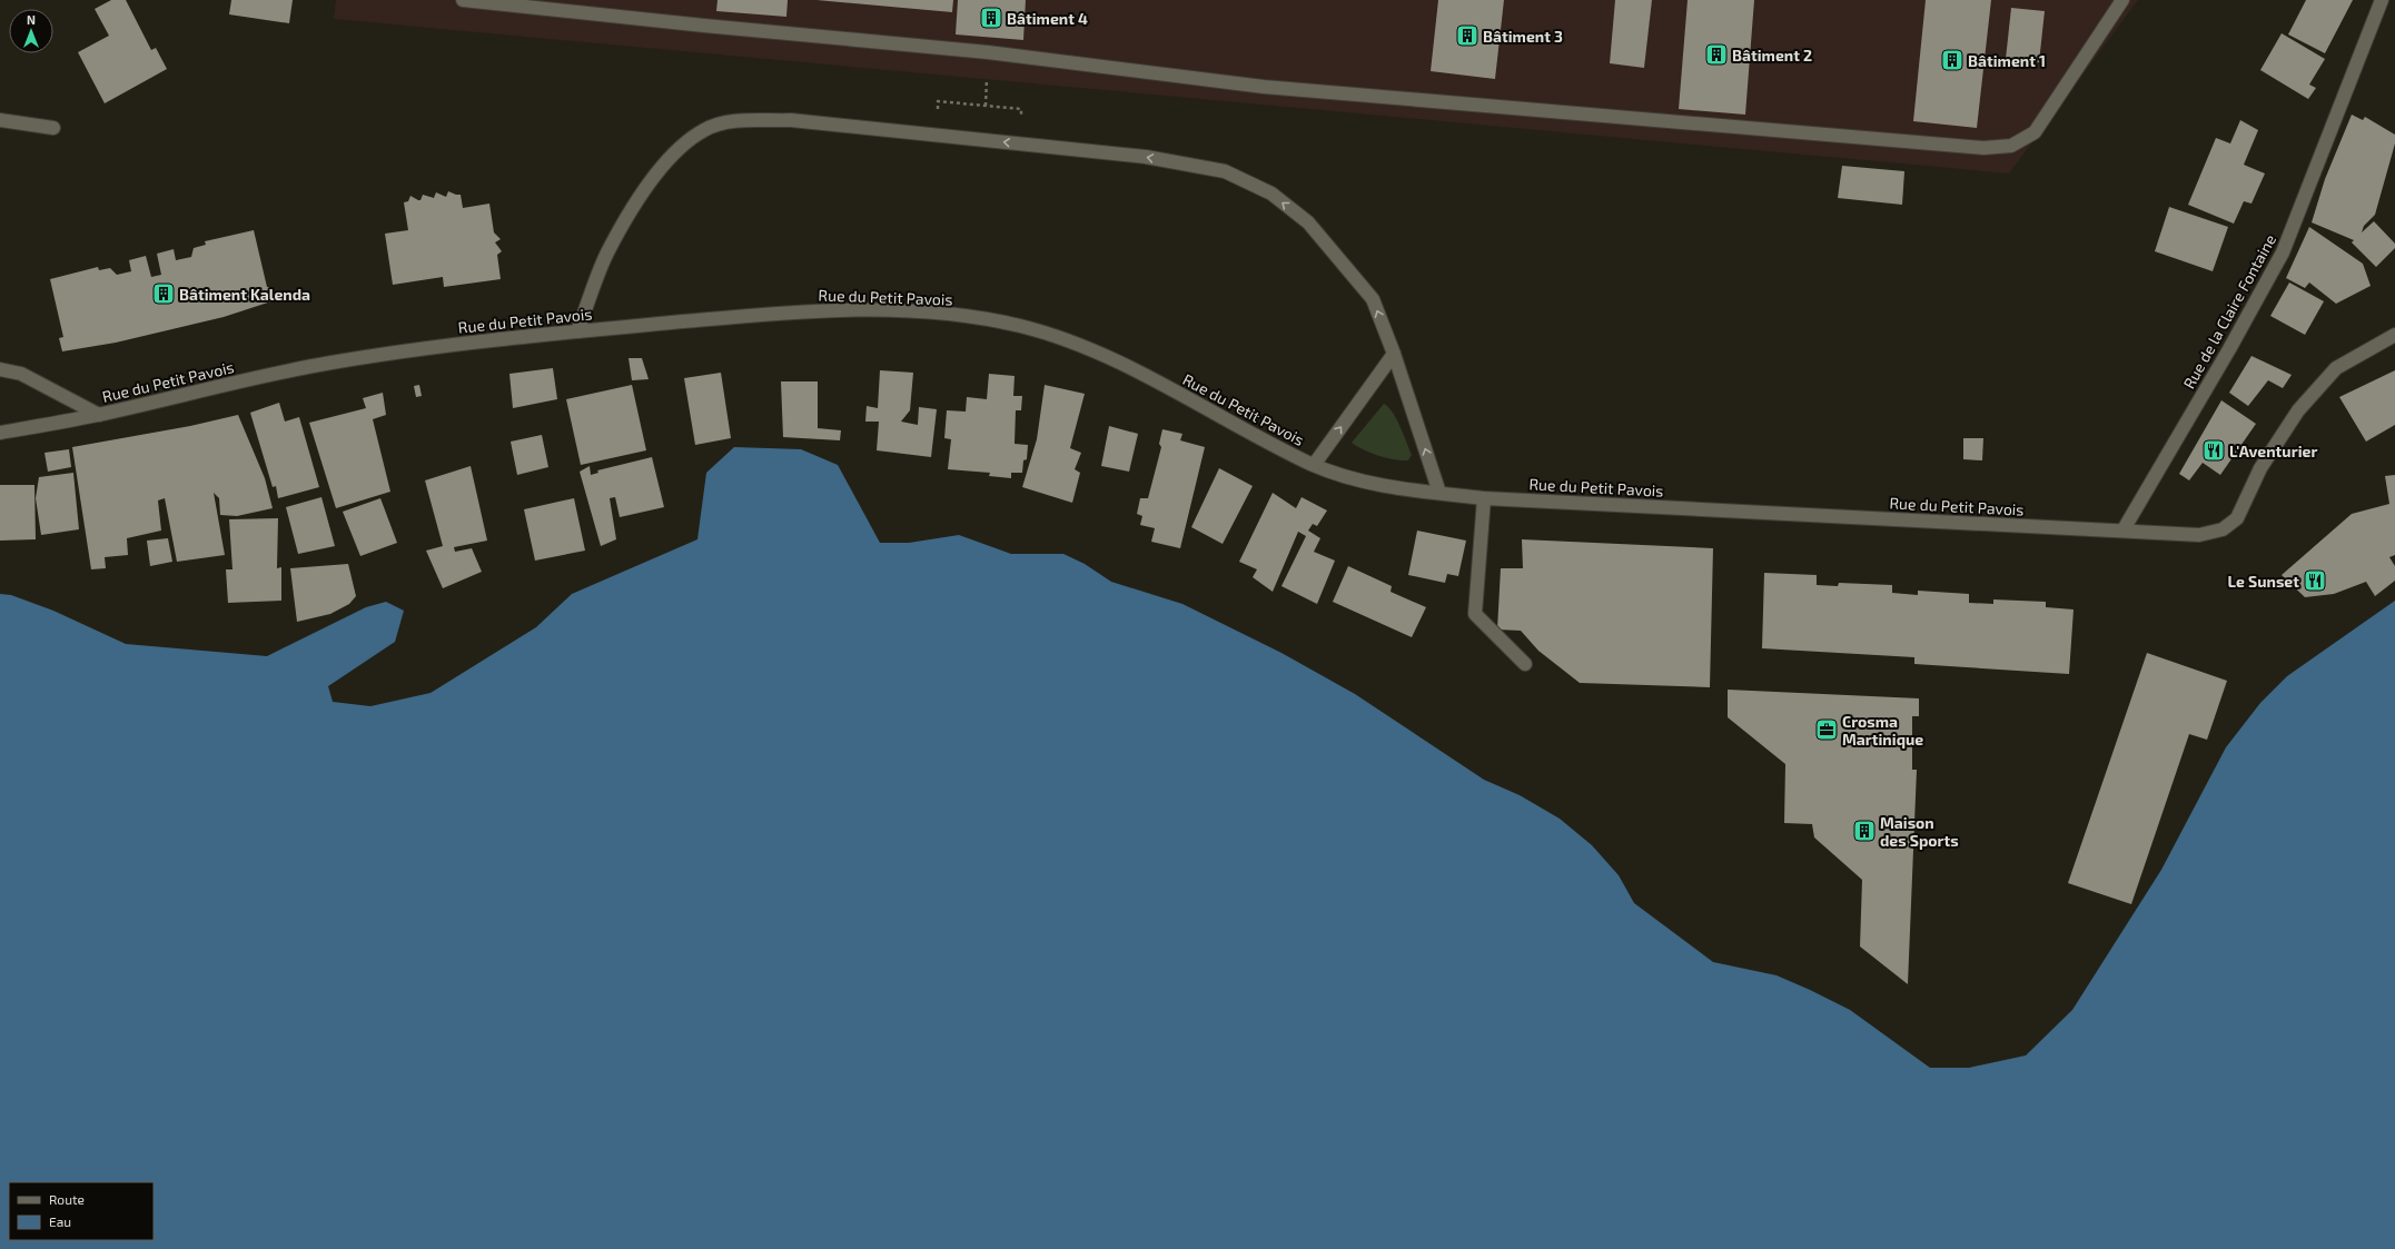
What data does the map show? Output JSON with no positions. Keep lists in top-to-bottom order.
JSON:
{
  "streets": {
    "street": ["Rue du Petit Pavois", "Rue de la Claire Fontaine"]
  },
  "crossings": [
    ["Rue du Petit Pavois", "Rue de la Claire Fontaine"]
  ],
  "places": {
    "building": [
      "Bâtiment 4",
      "Bâtiment 3",
      "Bâtiment 2",
      "Bâtiment 1",
      "Bâtiment Kalenda",
      "Maison des Sports"
    ],
    "restaurant": ["L'Aventurier", "Le Sunset"],
    "office": ["Crosma Martinique"]
  },
  "legend": ["Route", "Eau"],
  "north": "top"
}
